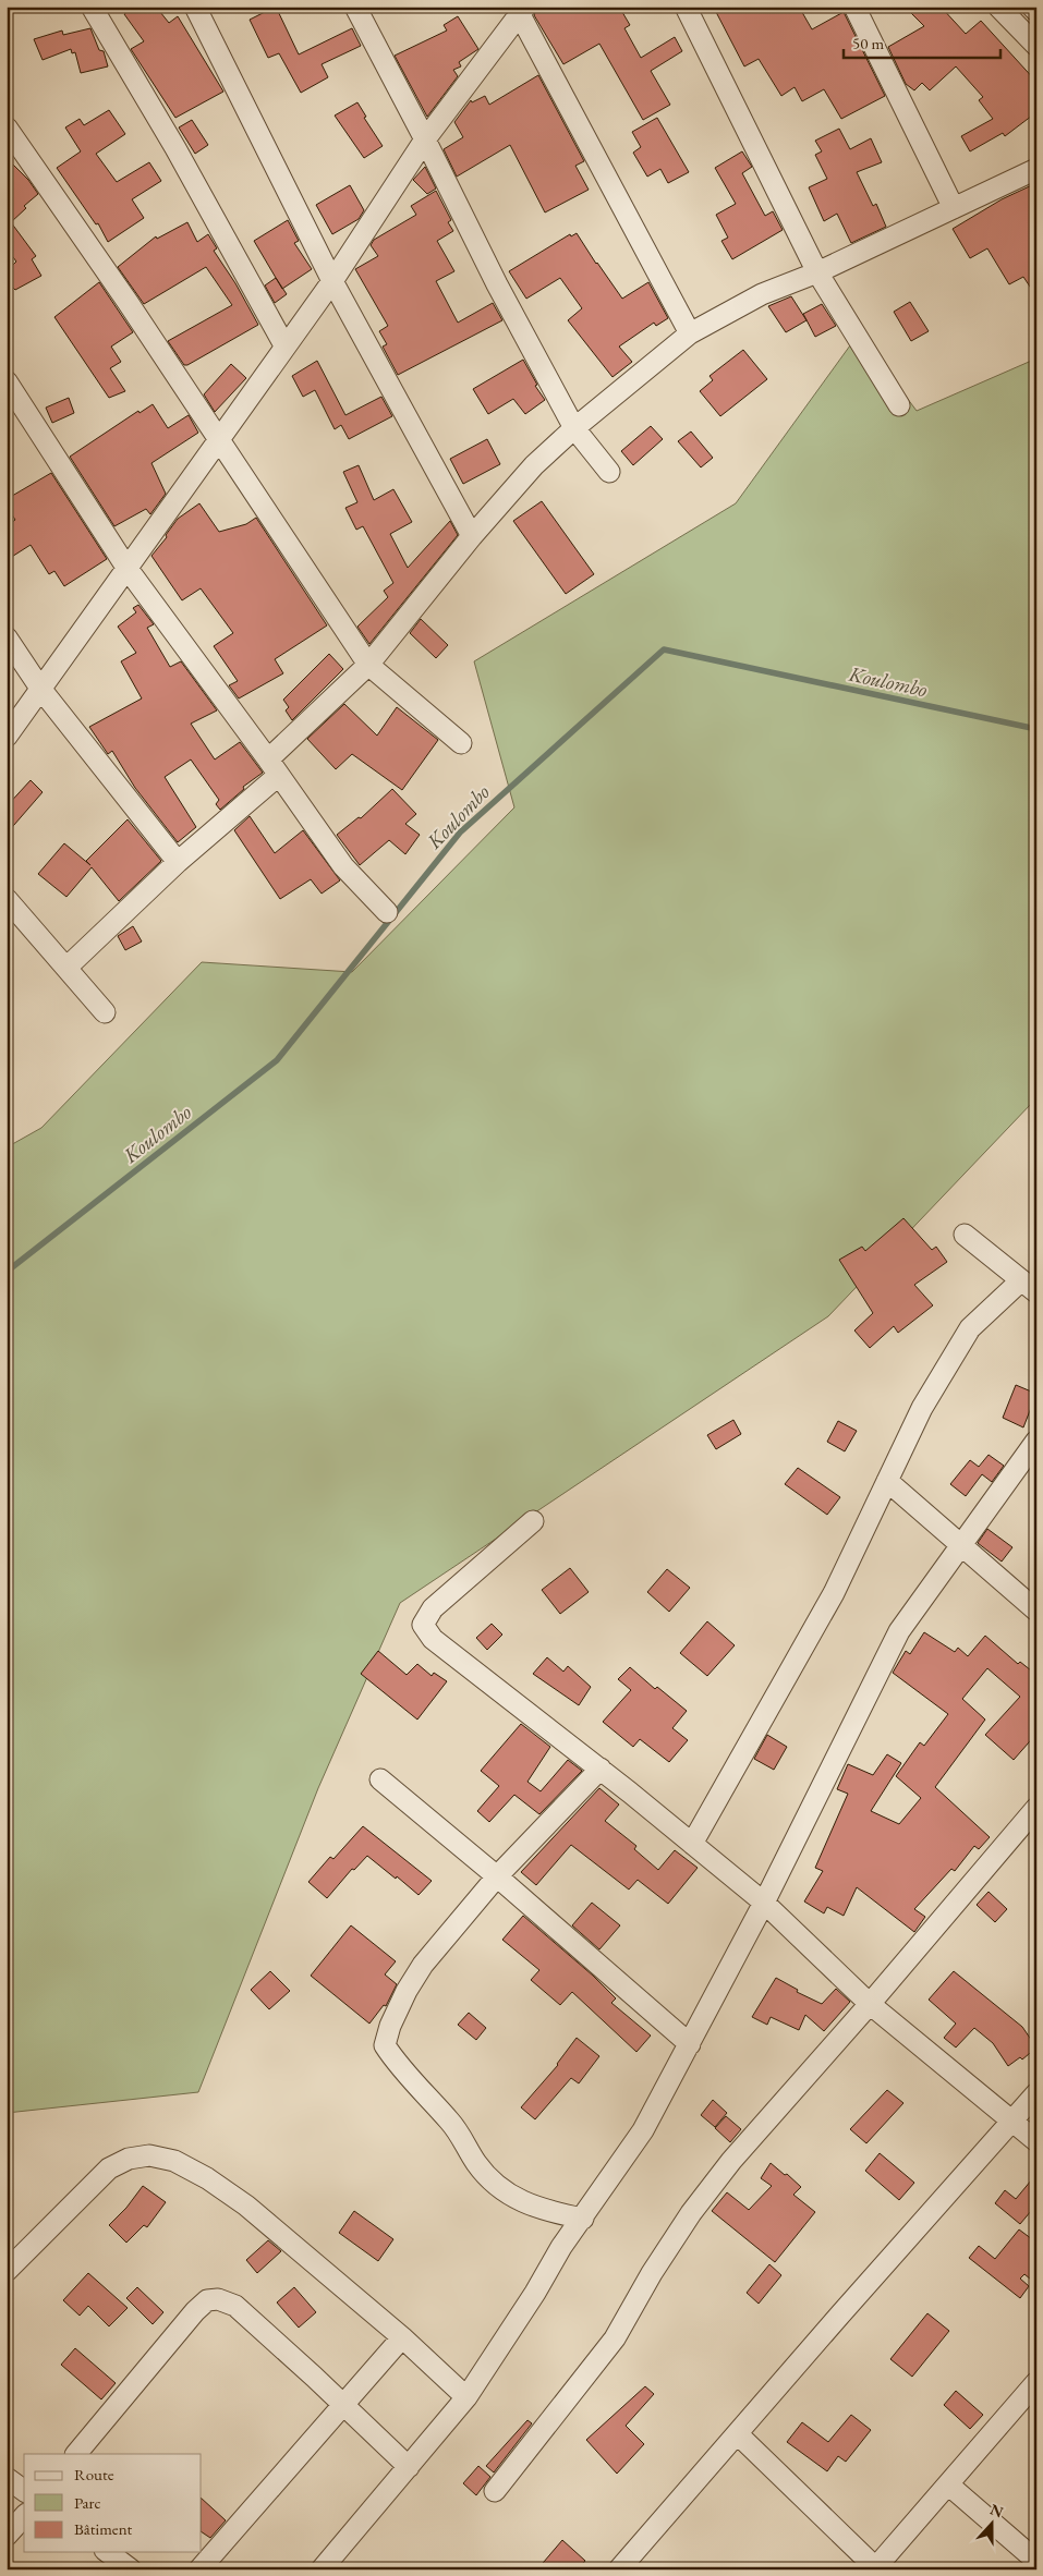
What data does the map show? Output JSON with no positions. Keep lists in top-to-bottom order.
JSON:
{
  "water": ["Koulombo"],
  "legend": ["Route", "Parc", "Bâtiment"],
  "scale_bar": "50 m",
  "north": "top"
}
